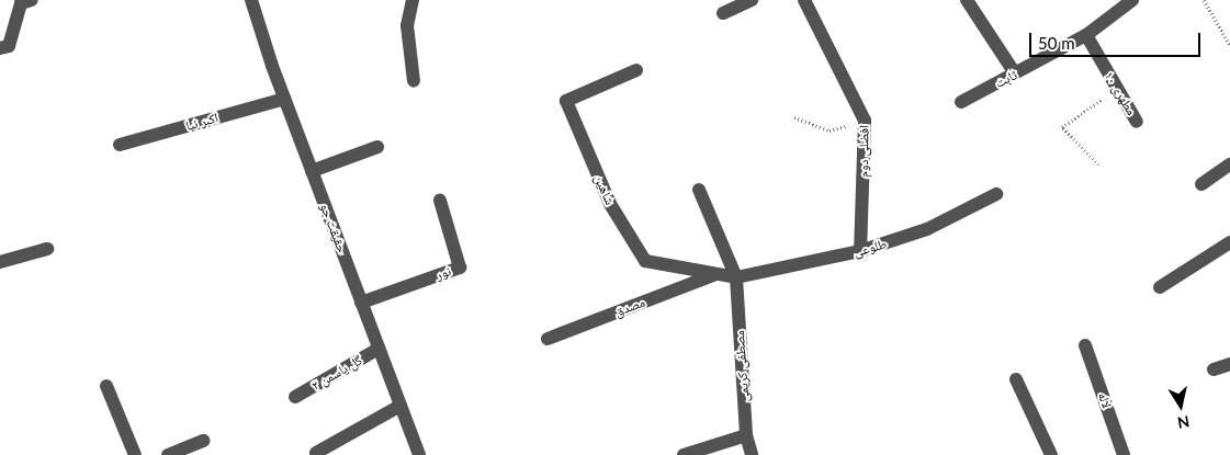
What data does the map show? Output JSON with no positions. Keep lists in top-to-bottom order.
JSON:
{
  "streets": {
    "street": [
      "ثابت",
      "مطهری ۱۰",
      "اکبر نیا",
      "افضلی دوم",
      "شاهین",
      "حقیقت جو",
      "طلوعی",
      "نور",
      "مصدق",
      "مصطفی کریمی",
      "گل یاسمن ۲",
      "لاله"
    ]
  },
  "crossings": [
    ["ثابت", "مطهری ۱۰"],
    ["اکبر نیا", "حقیقت جو"],
    ["افضلی دوم", "طلوعی"],
    ["شاهین", "طلوعی"],
    ["شاهین", "مصدق"],
    ["شاهین", "مصطفی کریمی"],
    ["حقیقت جو", "نور"],
    ["حقیقت جو", "گل یاسمن ۲"],
    ["طلوعی", "مصطفی کریمی"]
  ],
  "scale_bar": "50 m",
  "north": "bottom"
}
